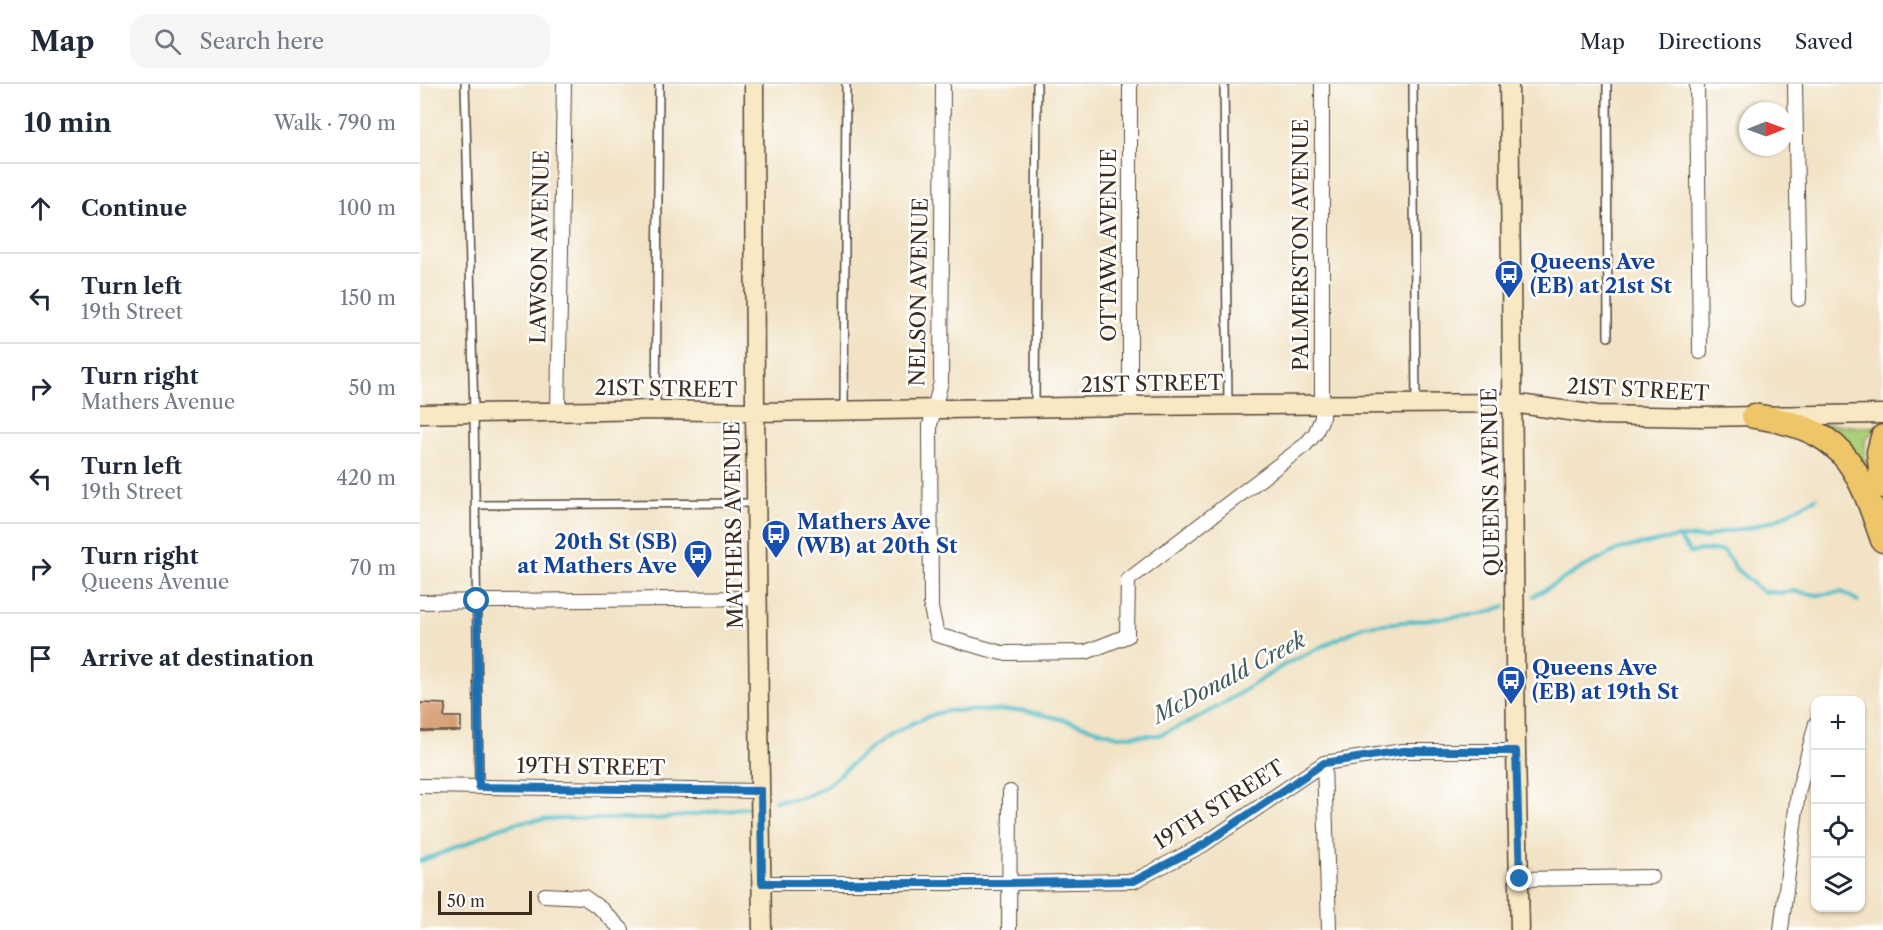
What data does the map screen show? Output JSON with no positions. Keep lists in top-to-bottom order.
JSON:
{
  "streets": {
    "street": [
      "OTTAWA AVENUE",
      "PALMERSTON AVENUE",
      "LAWSON AVENUE",
      "NELSON AVENUE",
      "21ST STREET",
      "QUEENS AVENUE",
      "MATHERS AVENUE",
      "19TH STREET"
    ]
  },
  "crossings": [
    ["OTTAWA AVENUE", "21ST STREET"],
    ["PALMERSTON AVENUE", "NELSON AVENUE"],
    ["PALMERSTON AVENUE", "21ST STREET"],
    ["LAWSON AVENUE", "21ST STREET"],
    ["NELSON AVENUE", "21ST STREET"],
    ["21ST STREET", "QUEENS AVENUE"],
    ["21ST STREET", "MATHERS AVENUE"],
    ["QUEENS AVENUE", "19TH STREET"],
    ["MATHERS AVENUE", "19TH STREET"]
  ],
  "water": ["McDonald Creek"],
  "places": {
    "bus stop": [
      "Queens Ave (EB) at 21st St",
      "Mathers Ave (WB) at 20th St",
      "20th St (SB) at Mathers Ave",
      "Queens Ave (EB) at 19th St"
    ]
  },
  "scale_bar": "50 m",
  "north": "right",
  "page": {
    "header": "Map",
    "search": "Search here",
    "nav": ["Map", "Directions", "Saved"],
    "heading": ["10 min", "Walk · 790 m"],
    "list": [
      ["Continue", "100 m"],
      ["Turn left", "19th Street", "150 m"],
      ["Turn right", "Mathers Avenue", "50 m"],
      ["Turn left", "19th Street", "420 m"],
      ["Turn right", "Queens Avenue", "70 m"],
      "Arrive at destination"
    ],
    "map_buttons": ["+", "−"],
    "scale": "50 m"
  }
}
